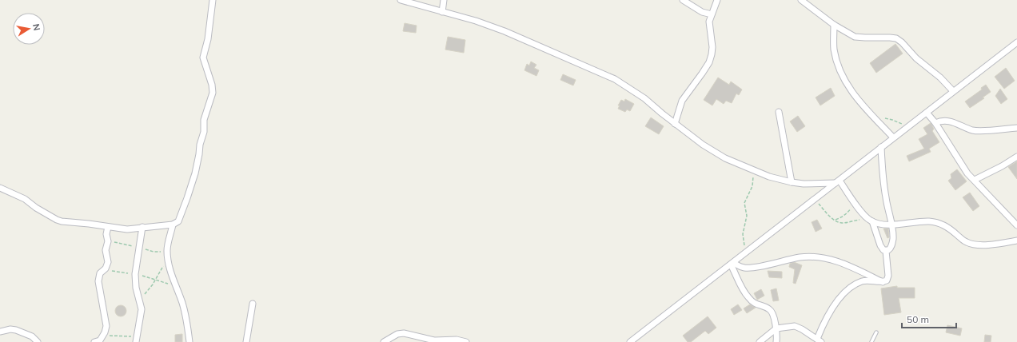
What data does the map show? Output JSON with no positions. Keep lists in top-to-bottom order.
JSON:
{
  "scale_bar": "50 m",
  "north": "right"
}
